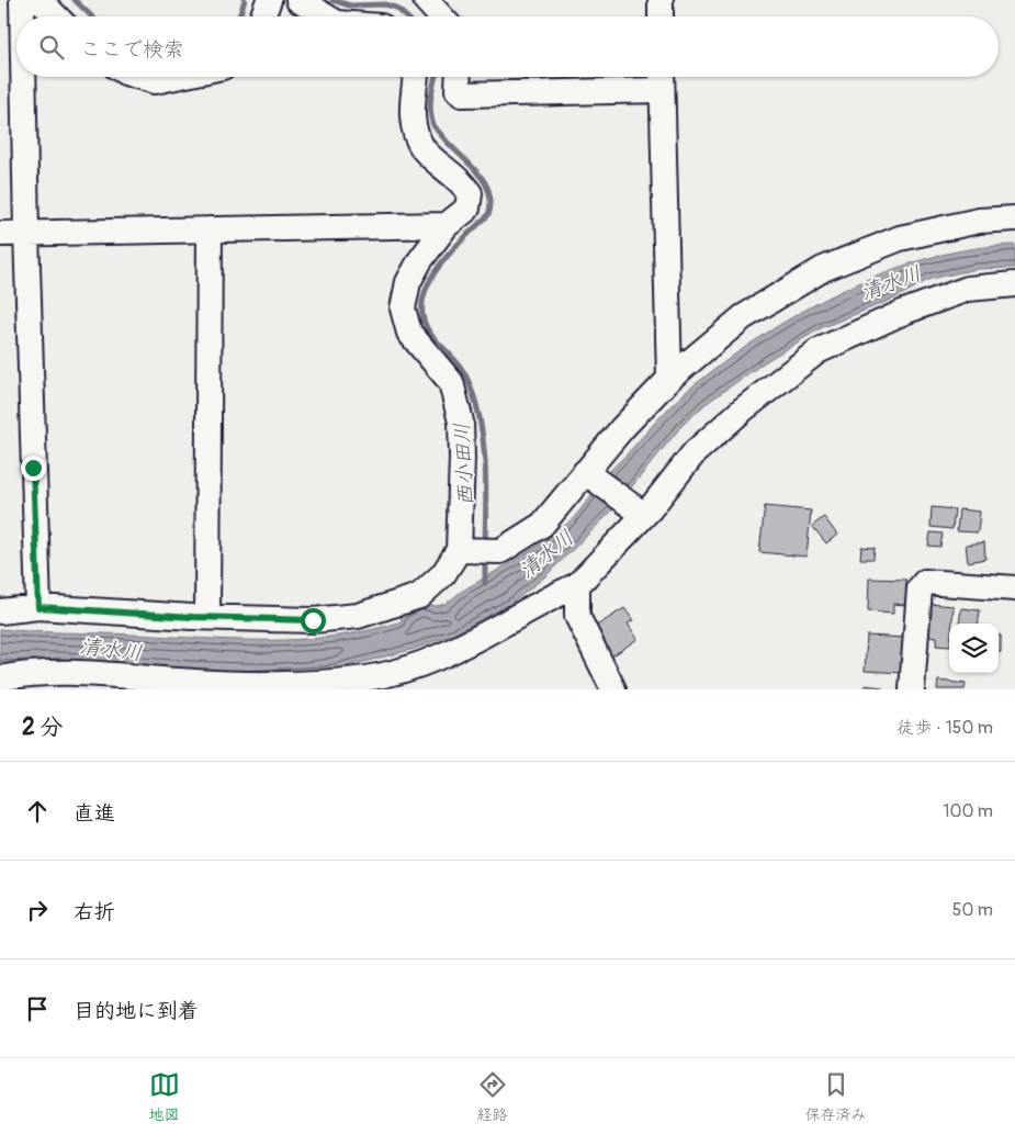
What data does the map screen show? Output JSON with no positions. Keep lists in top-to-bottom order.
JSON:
{
  "water": ["清水川", "西小田川"],
  "page": {
    "search": "ここで検索",
    "heading": ["2 分", "徒歩 · 150 m"],
    "list": [
      ["直進", "100 m"],
      ["右折", "50 m"],
      "目的地に到着"
    ],
    "nav": ["地図", "経路", "保存済み"]
  }
}
